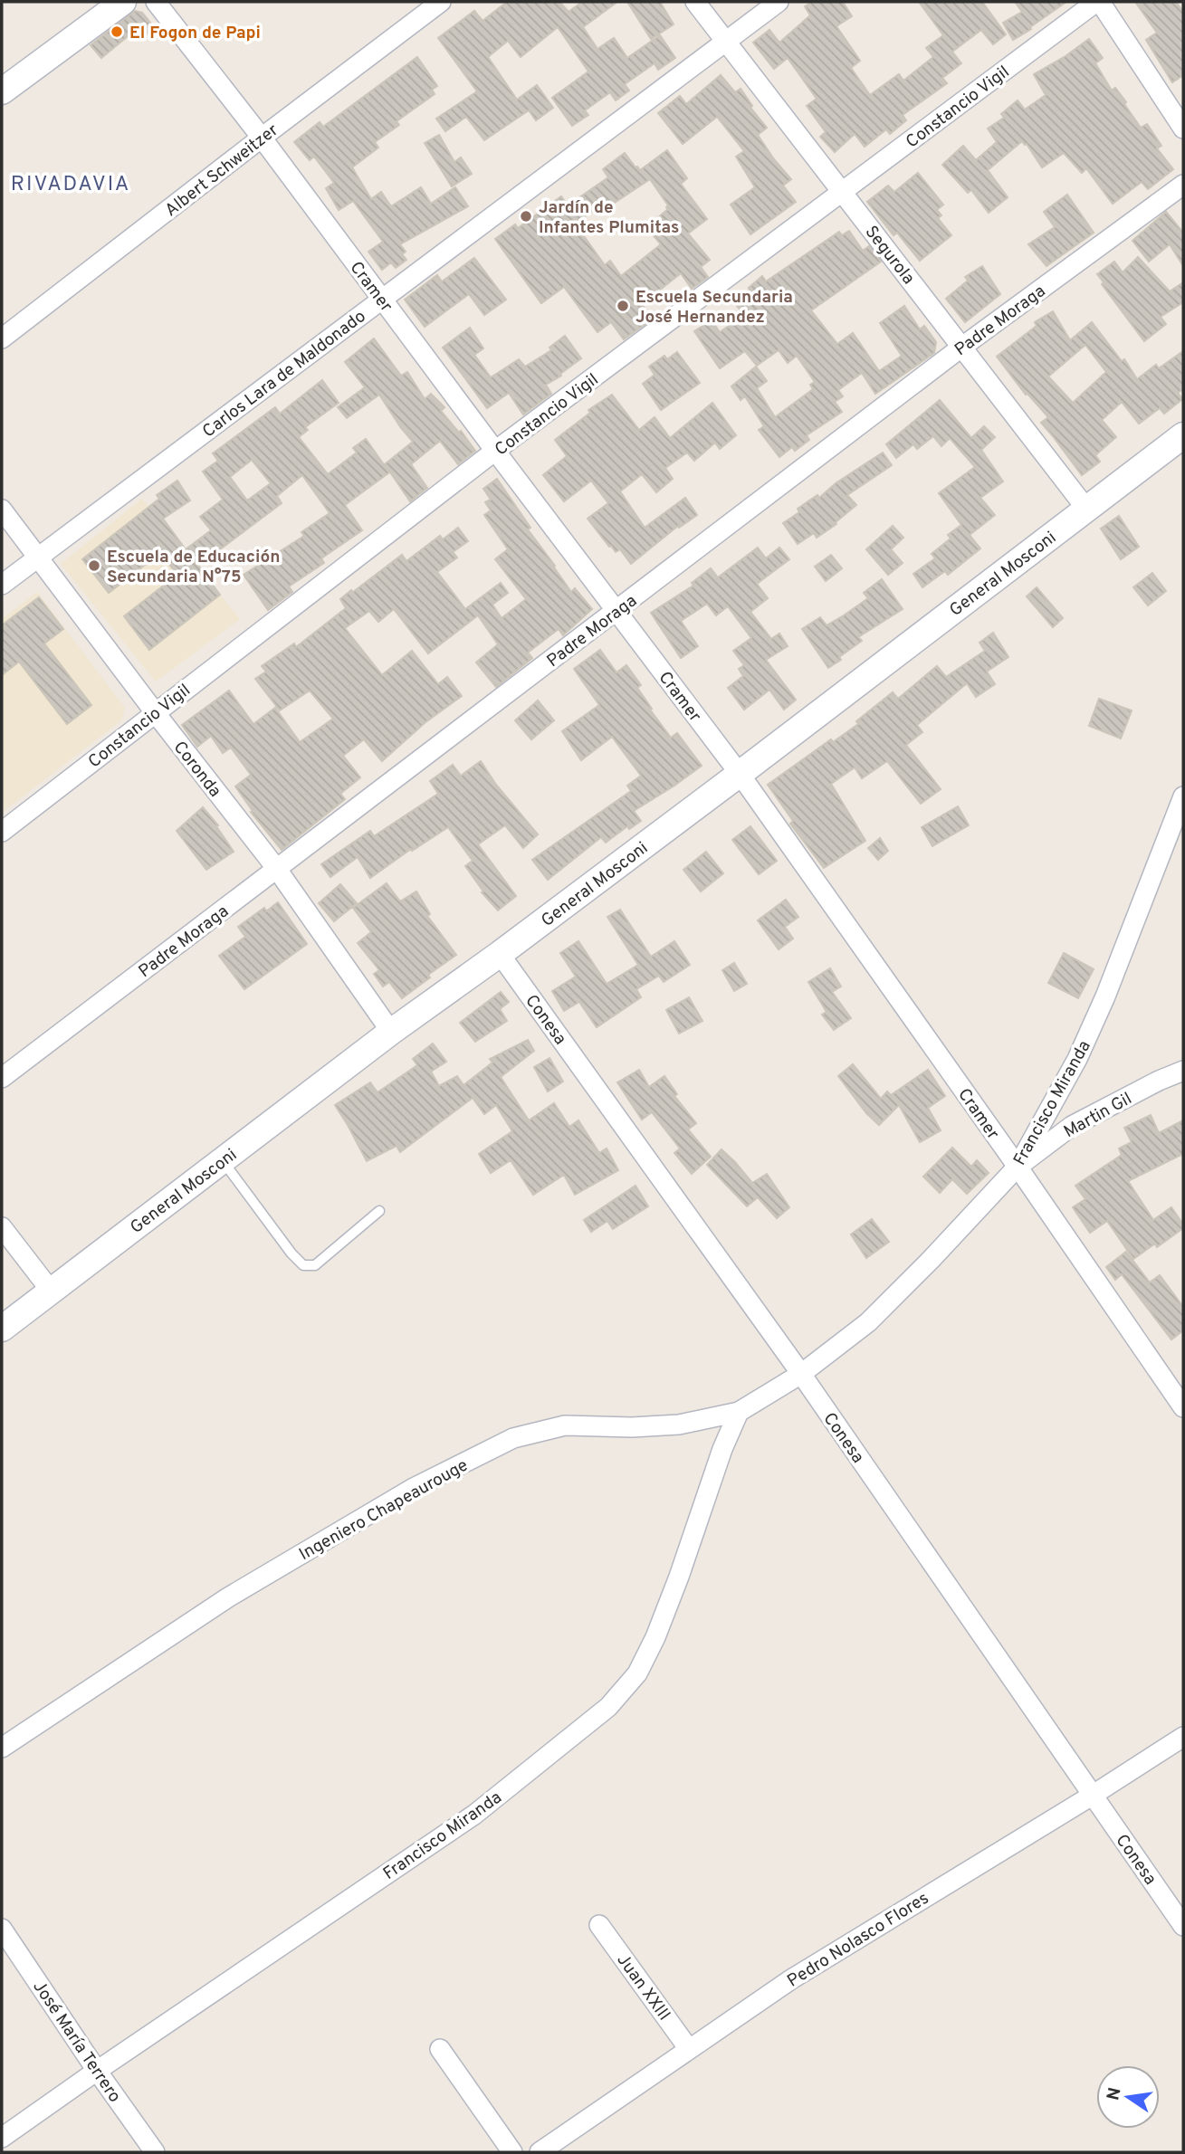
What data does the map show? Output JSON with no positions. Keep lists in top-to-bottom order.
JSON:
{
  "streets": {
    "street": [
      "Constancio Vigil",
      "Albert Schweitzer",
      "Segurola",
      "Cramer",
      "Padre Moraga",
      "Carlos Lara de Maldonado",
      "General Mosconi",
      "Coronda",
      "Conesa",
      "Francisco Miranda",
      "Martin Gil",
      "Ingeniero Chapeaurouge",
      "Pedro Nolasco Flores",
      "Juan XXIII",
      "José María Terrero"
    ]
  },
  "crossings": [
    ["Constancio Vigil", "Segurola"],
    ["Constancio Vigil", "Cramer"],
    ["Constancio Vigil", "Coronda"],
    ["Albert Schweitzer", "Cramer"],
    ["Segurola", "Padre Moraga"],
    ["Segurola", "Carlos Lara de Maldonado"],
    ["Segurola", "General Mosconi"],
    ["Cramer", "Padre Moraga"],
    ["Cramer", "Carlos Lara de Maldonado"],
    ["Cramer", "General Mosconi"],
    ["Cramer", "Francisco Miranda"],
    ["Cramer", "Martin Gil"],
    ["Padre Moraga", "Coronda"],
    ["Carlos Lara de Maldonado", "Coronda"],
    ["General Mosconi", "Coronda"],
    ["General Mosconi", "Conesa"],
    ["Conesa", "Francisco Miranda"],
    ["Conesa", "Ingeniero Chapeaurouge"],
    ["Conesa", "Pedro Nolasco Flores"],
    ["Francisco Miranda", "Martin Gil"],
    ["Francisco Miranda", "Ingeniero Chapeaurouge"],
    ["Francisco Miranda", "José María Terrero"],
    ["Pedro Nolasco Flores", "Juan XXIII"]
  ],
  "districts": ["RIVADAVIA"],
  "places": [
    "El Fogon de Papi",
    "Jardín de Infantes Plumitas",
    "Escuela Secundaria José Hernandez",
    "Escuela de Educación Secundaria N°75"
  ],
  "north": "left"
}
